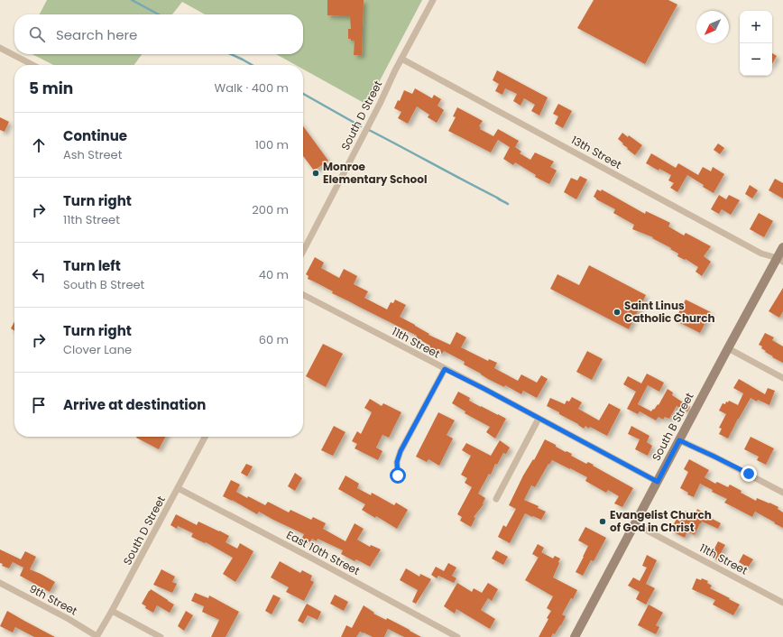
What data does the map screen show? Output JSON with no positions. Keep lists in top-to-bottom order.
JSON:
{
  "streets": {
    "street": [
      "South D Street",
      "13th Street",
      "11th Street",
      "South B Street",
      "East 10th Street",
      "9th Street"
    ]
  },
  "crossings": [
    ["South D Street", "13th Street"],
    ["South D Street", "East 10th Street"],
    ["South D Street", "9th Street"],
    ["13th Street", "South B Street"],
    ["11th Street", "South B Street"]
  ],
  "places": ["Monroe Elementary School", "Saint Linus Catholic Church", "Evangelist Church of God in Christ"],
  "north": "bottom left",
  "page": {
    "map_buttons": ["+", "−"],
    "search": "Search here",
    "heading": ["5 min", "Walk · 400 m"],
    "list": [
      ["Continue", "Ash Street", "100 m"],
      ["Turn right", "11th Street", "200 m"],
      ["Turn left", "South B Street", "40 m"],
      ["Turn right", "Clover Lane", "60 m"],
      "Arrive at destination"
    ]
  }
}
